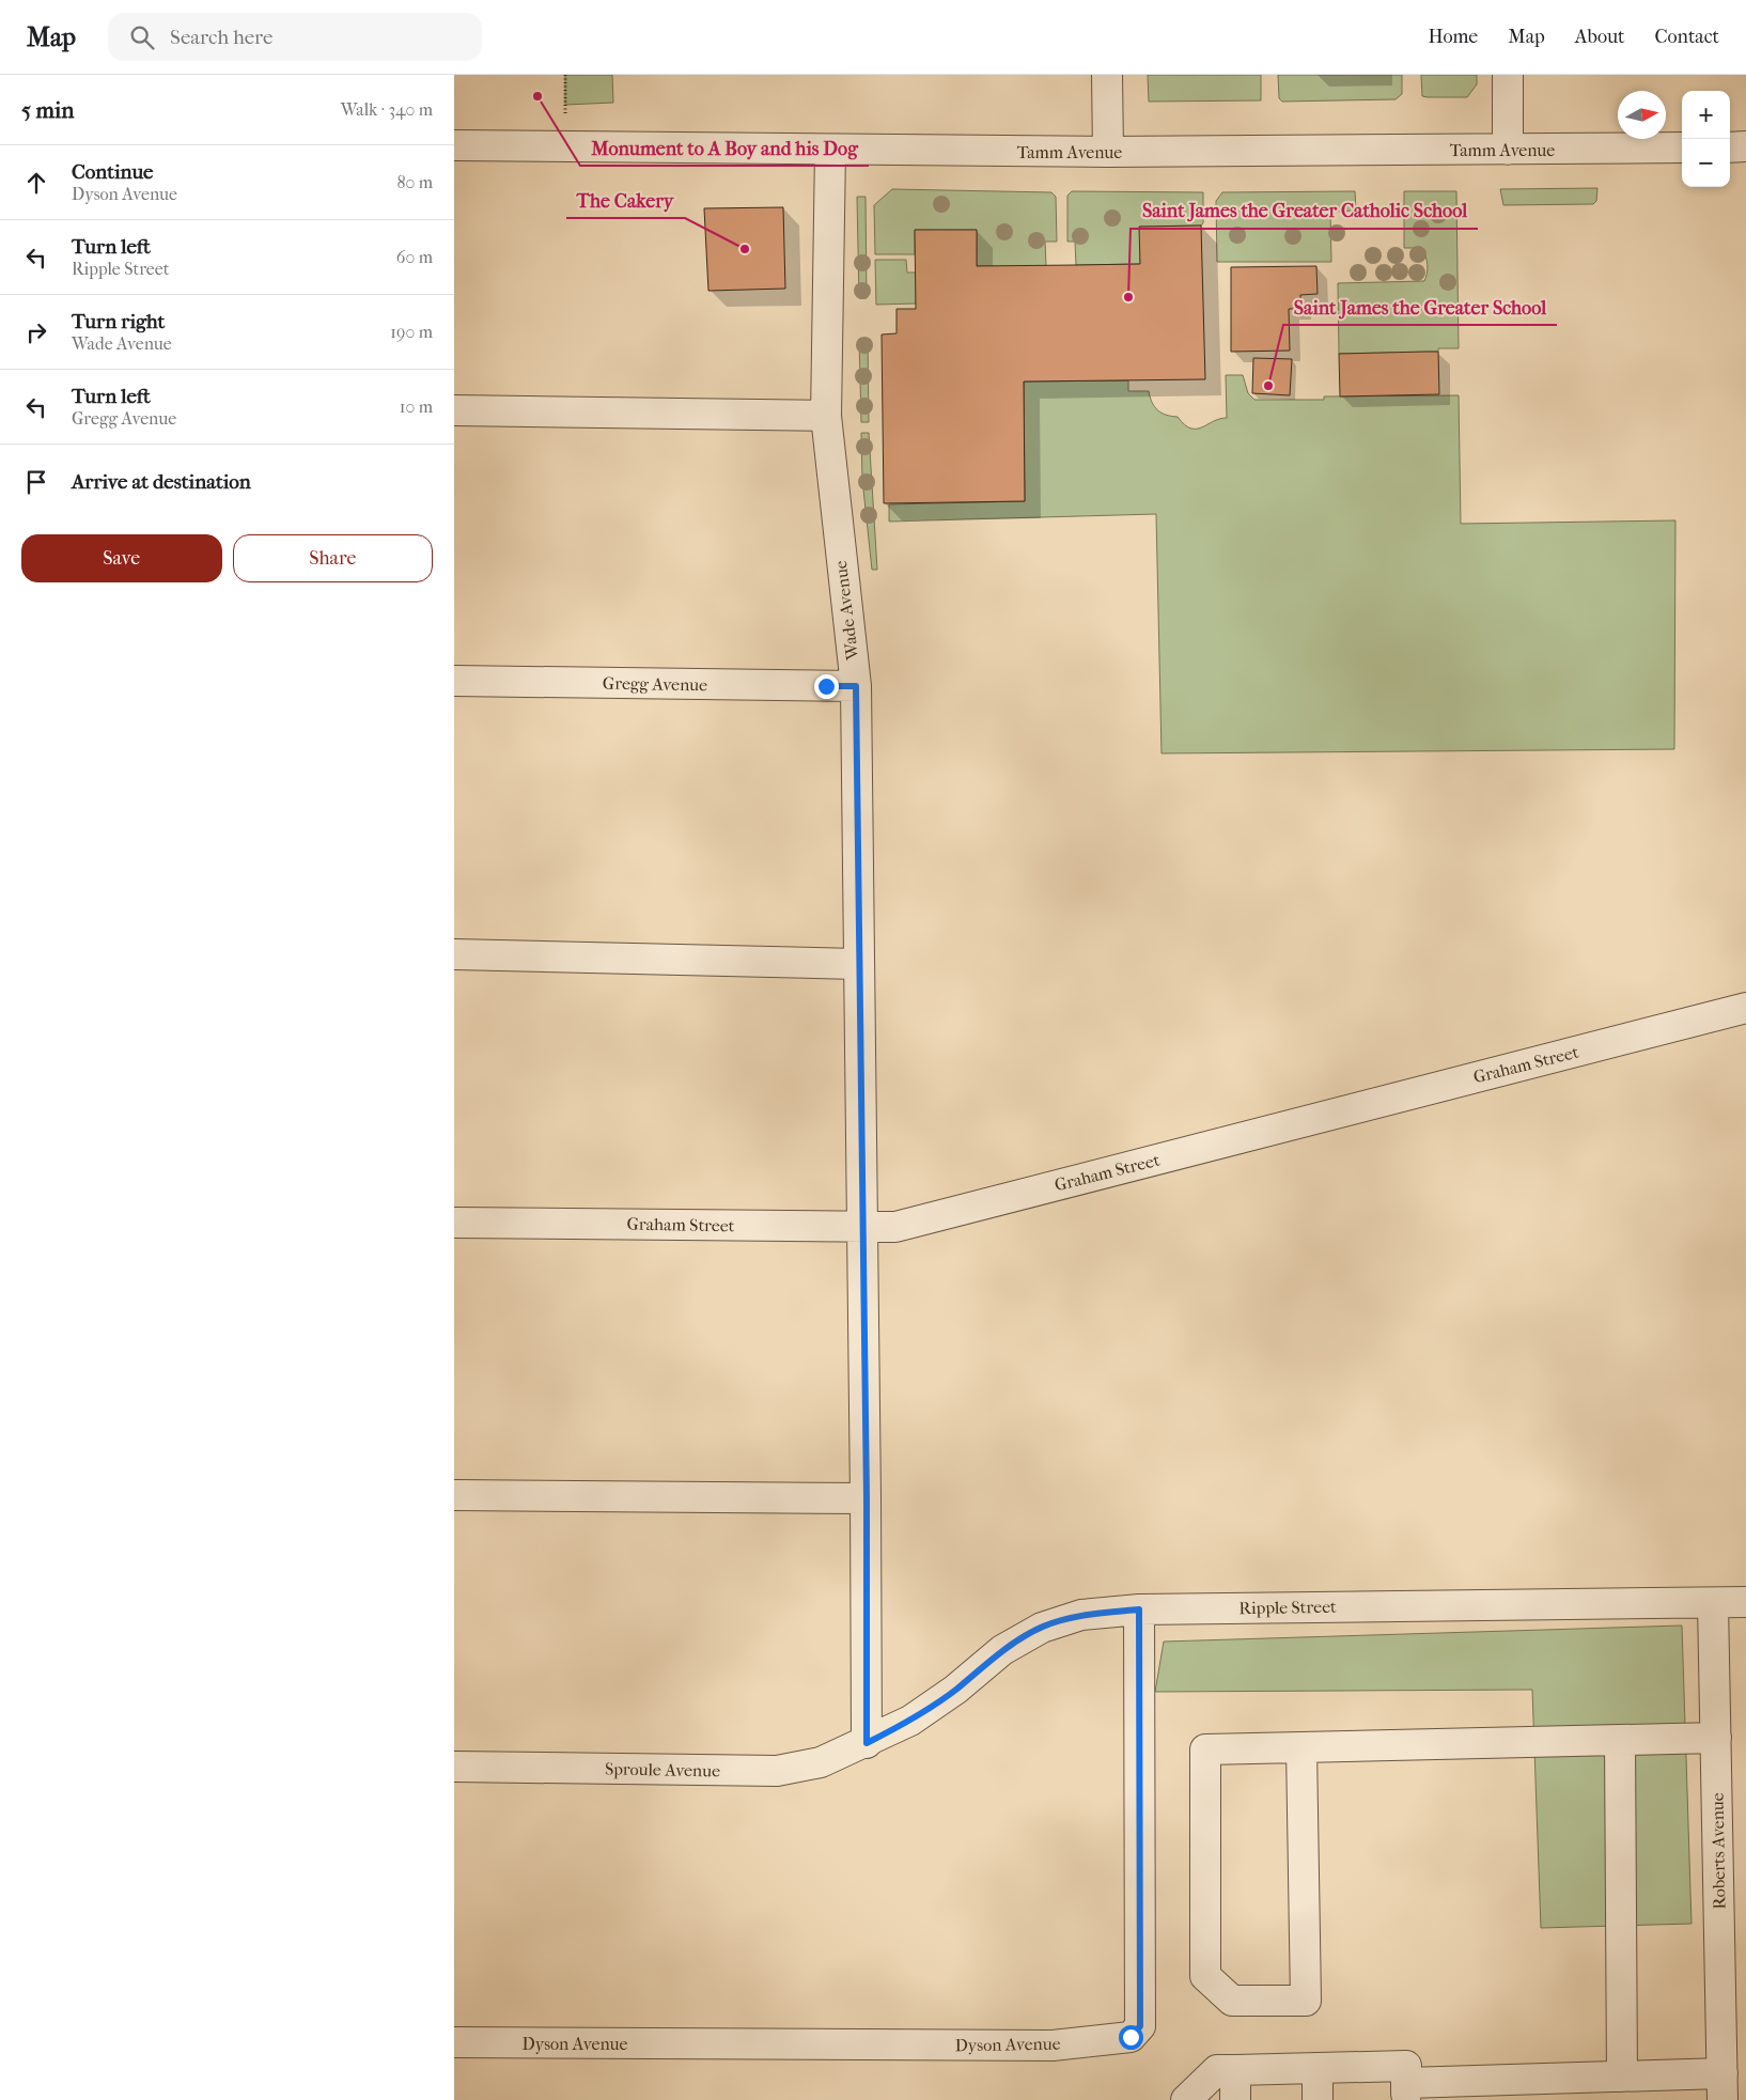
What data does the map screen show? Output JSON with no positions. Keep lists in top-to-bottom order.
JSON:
{
  "streets": {
    "street": [
      "Tamm Avenue",
      "Wade Avenue",
      "Gregg Avenue",
      "Graham Street",
      "Ripple Street",
      "Sproule Avenue",
      "Roberts Avenue",
      "Dyson Avenue"
    ]
  },
  "crossings": [
    ["Tamm Avenue", "Wade Avenue"],
    ["Wade Avenue", "Gregg Avenue"],
    ["Wade Avenue", "Graham Street"],
    ["Wade Avenue", "Ripple Street"],
    ["Wade Avenue", "Sproule Avenue"],
    ["Ripple Street", "Sproule Avenue"],
    ["Ripple Street", "Roberts Avenue"],
    ["Ripple Street", "Dyson Avenue"]
  ],
  "places": [
    "Monument to A Boy and his Dog",
    "The Cakery",
    "Saint James the Greater Catholic School",
    "Saint James the Greater School"
  ],
  "north": "right",
  "page": {
    "header": "Map",
    "search": "Search here",
    "nav": [
      "Home",
      "Map",
      "About",
      "Contact"
    ],
    "heading": ["5 min", "Walk · 340 m"],
    "map_buttons": ["+", "−"],
    "list": [
      ["Continue", "Dyson Avenue", "80 m"],
      ["Turn left", "Ripple Street", "60 m"],
      ["Turn right", "Wade Avenue", "190 m"],
      ["Turn left", "Gregg Avenue", "10 m"],
      "Arrive at destination"
    ],
    "buttons": ["Save", "Share"]
  }
}
